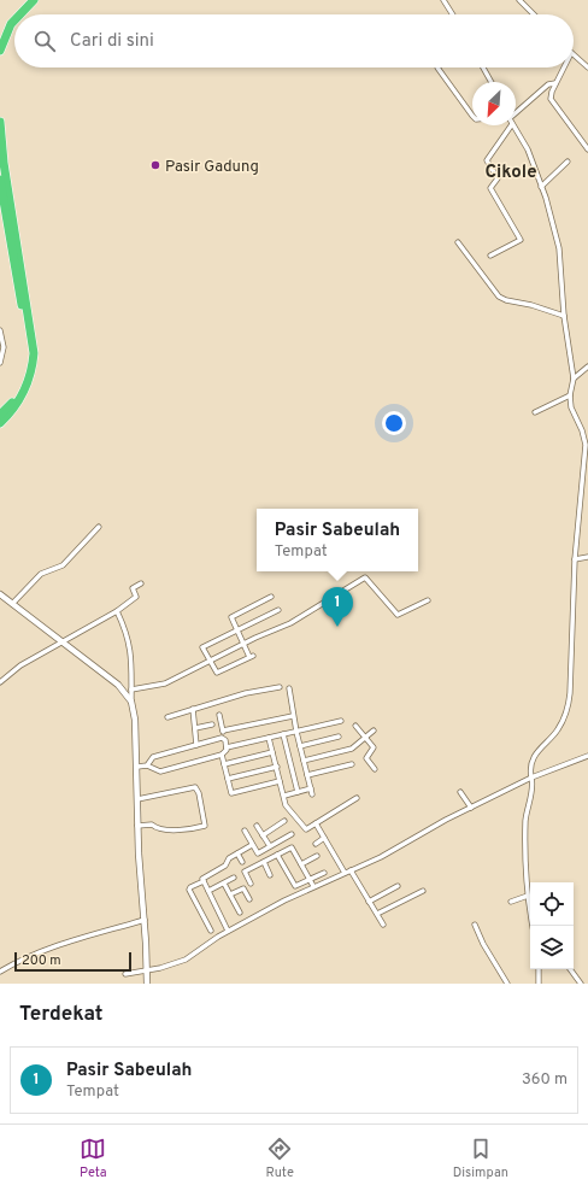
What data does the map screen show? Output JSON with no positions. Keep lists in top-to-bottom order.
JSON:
{
  "districts": ["Cikole"],
  "places": ["Pasir Gadung"],
  "scale_bar": "200 m",
  "north": "bottom left",
  "page": {
    "search": "Cari di sini",
    "popup": ["Pasir Sabeulah", "Tempat"],
    "pins": "1",
    "scale": "200 m",
    "heading": "Terdekat",
    "list": [
      {
        "mark": "1",
        "name": "Pasir Sabeulah",
        "note": "Tempat",
        "value": "360 m"
      }
    ],
    "nav": ["Peta", "Rute", "Disimpan"]
  }
}
